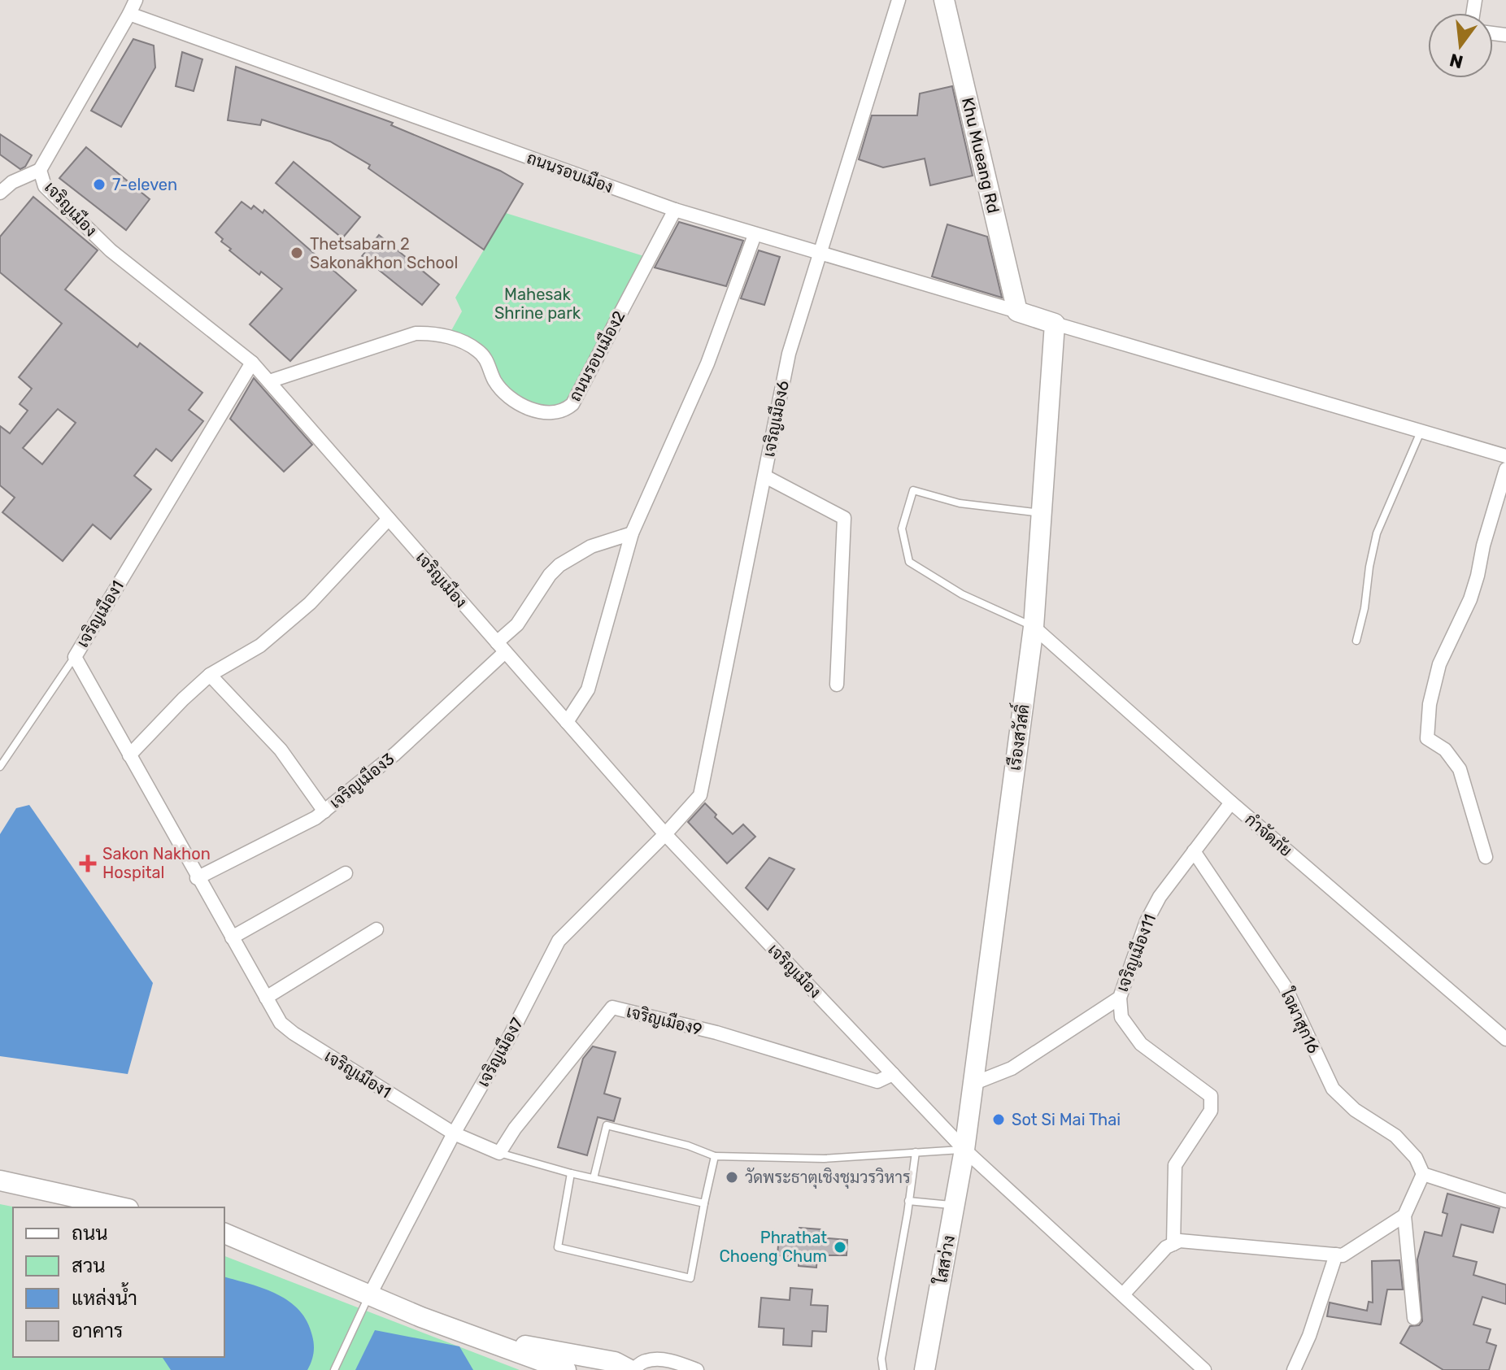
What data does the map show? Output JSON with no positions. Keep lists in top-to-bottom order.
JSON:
{
  "streets": {
    "street": [
      "Khu Mueang Rd",
      "ถนนรอบเมือง",
      "เจริญเมือง",
      "ถนนรอบเมือง2",
      "เจริญเมือง6",
      "เจริญเมือง1",
      "เรืองสวัสดิ์",
      "เจริญเมือง3",
      "กำจัดภัย",
      "เจริญเมือง11",
      "เจริญเมือง9",
      "ใจผาสุก16",
      "เจริญเมือง7",
      "ใสสว่าง"
    ]
  },
  "crossings": [
    ["Khu Mueang Rd", "ถนนรอบเมือง"],
    ["ถนนรอบเมือง", "เจริญเมือง"],
    ["ถนนรอบเมือง", "ถนนรอบเมือง2"],
    ["ถนนรอบเมือง", "เจริญเมือง6"],
    ["เจริญเมือง", "ถนนรอบเมือง2"],
    ["เจริญเมือง", "เจริญเมือง6"],
    ["เจริญเมือง", "เจริญเมือง1"],
    ["เจริญเมือง", "เรืองสวัสดิ์"],
    ["เจริญเมือง", "เจริญเมือง3"],
    ["เจริญเมือง", "เจริญเมือง9"],
    ["เจริญเมือง", "เจริญเมือง7"],
    ["เจริญเมือง", "ใสสว่าง"],
    ["เจริญเมือง6", "เจริญเมือง7"],
    ["เจริญเมือง1", "เจริญเมือง3"],
    ["เจริญเมือง1", "เจริญเมือง9"],
    ["เจริญเมือง1", "เจริญเมือง7"],
    ["เรืองสวัสดิ์", "กำจัดภัย"],
    ["เรืองสวัสดิ์", "เจริญเมือง11"],
    ["เรืองสวัสดิ์", "ใสสว่าง"],
    ["กำจัดภัย", "เจริญเมือง11"],
    ["เจริญเมือง11", "ใจผาสุก16"]
  ],
  "parks": ["Mahesak Shrine park"],
  "places": {
    "other": [
      "7-eleven",
      "Thetsabarn 2 Sakonakhon School",
      "Sot Si Mai Thai",
      "วัดพระธาตุเชิงชุมวรวิหาร",
      "Phrathat Choeng Chum"
    ],
    "health": ["Sakon Nakhon Hospital"]
  },
  "legend": [
    "ถนน",
    "สวน",
    "แหล่งน้ำ",
    "อาคาร"
  ],
  "north": "bottom"
}
